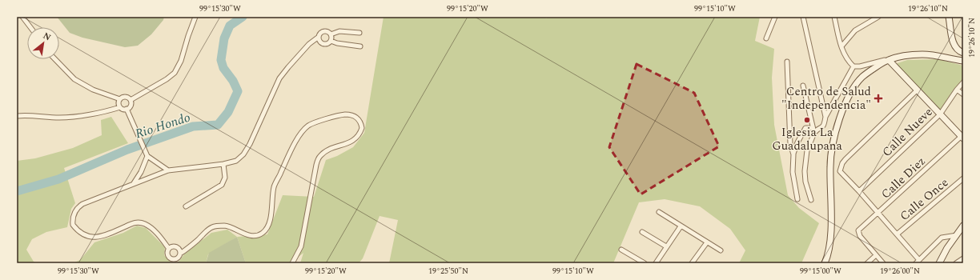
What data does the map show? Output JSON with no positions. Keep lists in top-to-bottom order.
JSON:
{
  "streets": {
    "street": ["Calle Nueve", "Calle Diez", "Calle Once"]
  },
  "water": ["Rio Hondo"],
  "places": {
    "health": ["Centro de Salud \"Independencia\""],
    "other": ["Iglesia La Guadalupana"]
  },
  "north": "top right",
  "coordinates": [
    "99°15'30\"W",
    "99°15'20\"W",
    "99°15'10\"W",
    "19°26'10\"N",
    "19°25'50\"N",
    "99°15'00\"W",
    "19°26'00\"N"
  ]
}
